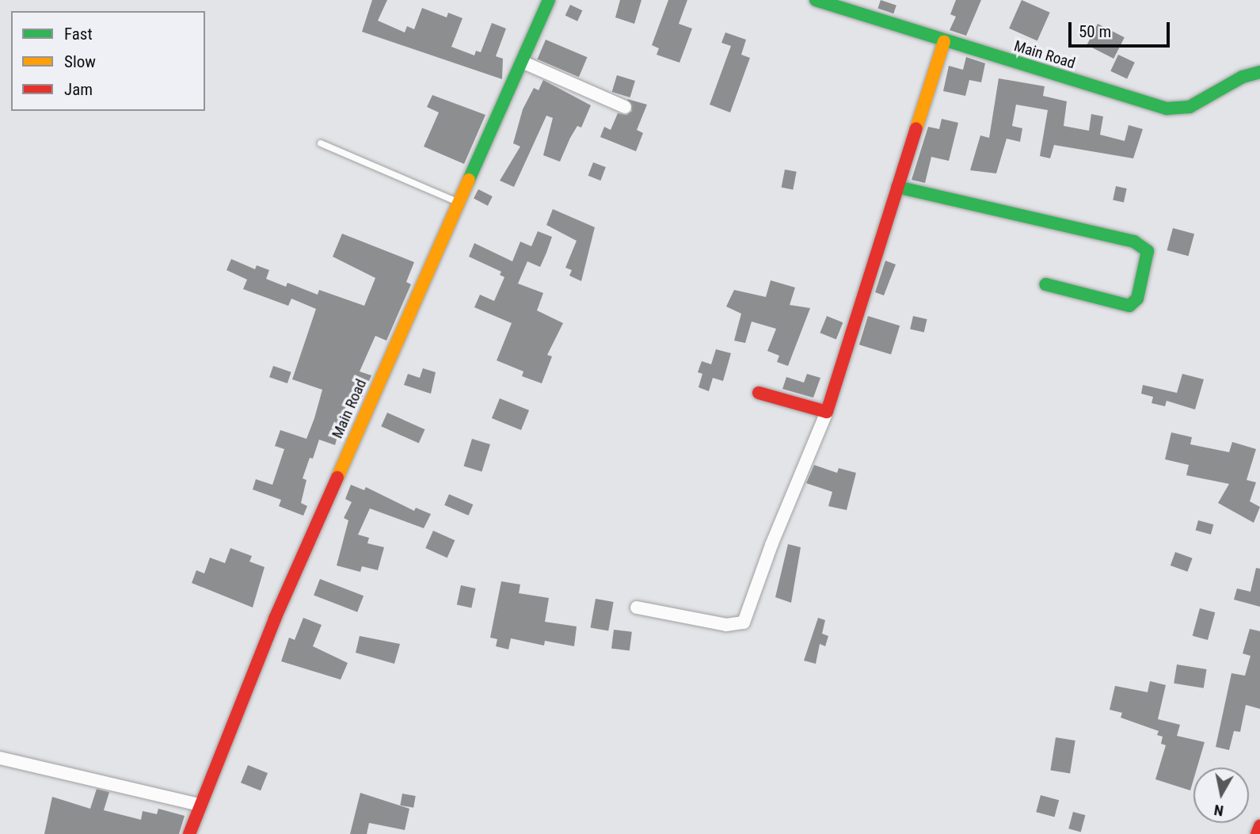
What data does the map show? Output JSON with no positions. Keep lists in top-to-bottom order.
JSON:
{
  "streets": {
    "street": ["Main Road"]
  },
  "legend": ["Fast", "Slow", "Jam"],
  "scale_bar": "50 m",
  "north": "bottom"
}
